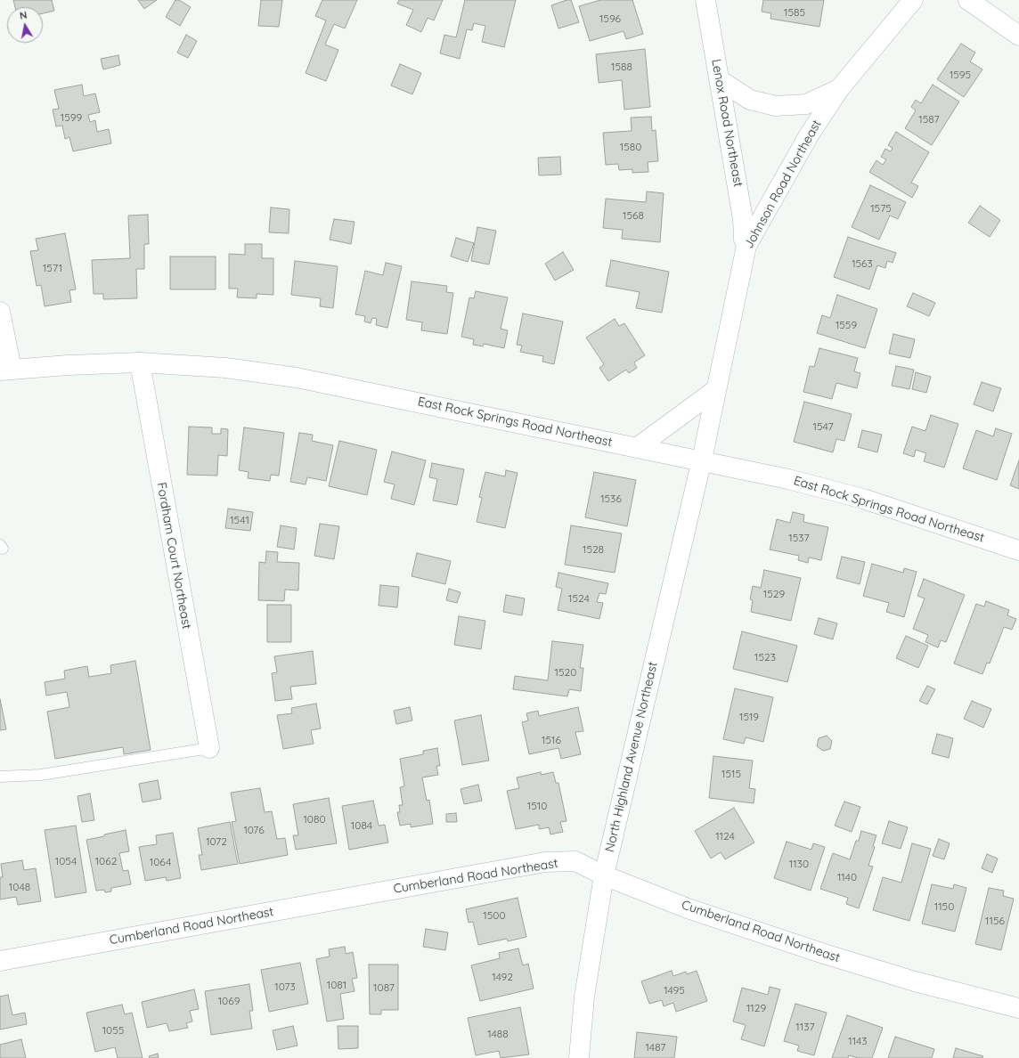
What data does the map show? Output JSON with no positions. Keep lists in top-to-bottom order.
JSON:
{
  "streets": {
    "street": [
      "Lenox Road Northeast",
      "Johnson Road Northeast",
      "East Rock Springs Road Northeast",
      "Fordham Court Northeast",
      "North Highland Avenue Northeast",
      "Cumberland Road Northeast"
    ]
  },
  "crossings": [
    ["Lenox Road Northeast", "Johnson Road Northeast"],
    ["Johnson Road Northeast", "East Rock Springs Road Northeast"],
    ["Johnson Road Northeast", "North Highland Avenue Northeast"],
    ["East Rock Springs Road Northeast", "Fordham Court Northeast"],
    ["East Rock Springs Road Northeast", "North Highland Avenue Northeast"],
    ["North Highland Avenue Northeast", "Cumberland Road Northeast"]
  ],
  "house_numbers": [
    "1585",
    "1596",
    "1588",
    "1595",
    "1599",
    "1587",
    "1580",
    "1575",
    "1568",
    "1563",
    "1571",
    "1559",
    "1547",
    "1536",
    "1541",
    "1537",
    "1528",
    "1529",
    "1524",
    "1523",
    "1520",
    "1519",
    "1516",
    "1515",
    "1510",
    "1080",
    "1084",
    "1076",
    "1124",
    "1072",
    "1054",
    "1062",
    "1064",
    "1130",
    "1140",
    "1048",
    "1150",
    "1500",
    "1156",
    "1492",
    "1081",
    "1073",
    "1087",
    "1495",
    "1069",
    "1129",
    "1137",
    "1055",
    "1488",
    "1143",
    "1487"
  ],
  "north": "top"
}
